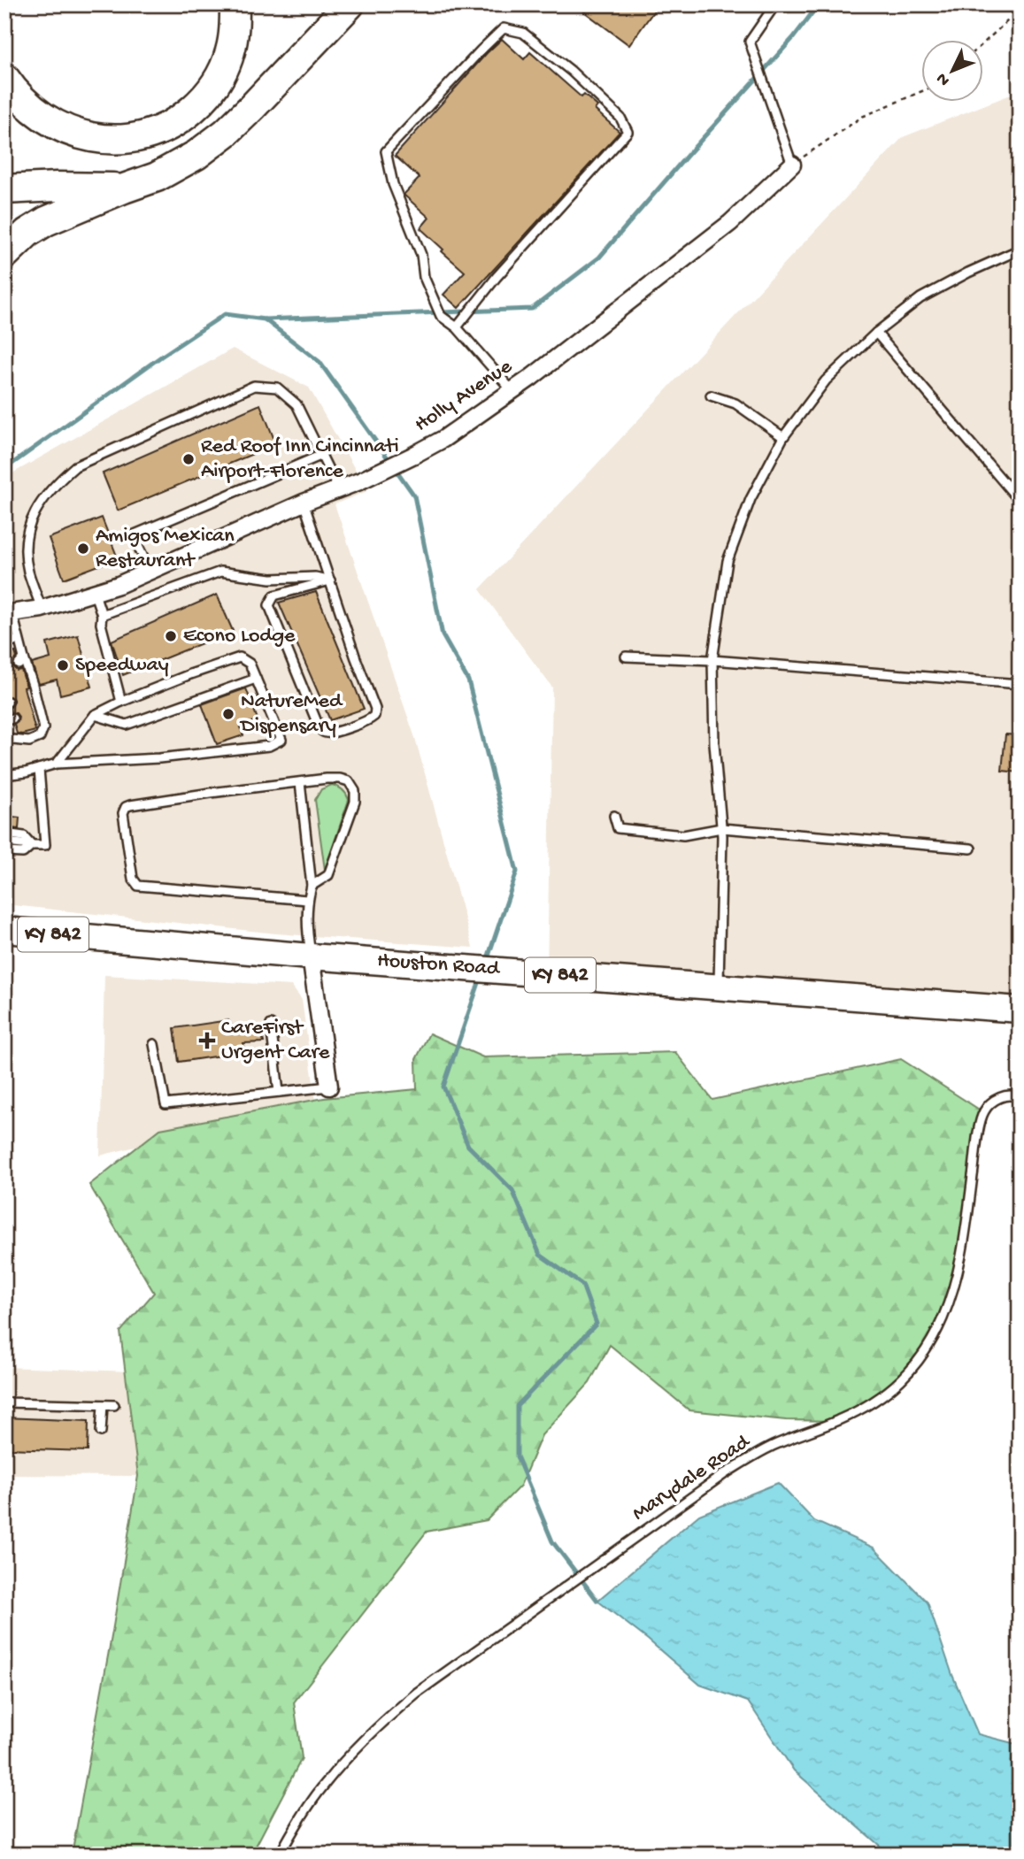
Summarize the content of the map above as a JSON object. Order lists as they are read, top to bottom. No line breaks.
{"streets":{"main road":["KY 842","Houston Road"],"street":["Holly Avenue"],"lane":["Marydale Road"]},"places":{"other":["Red Roof Inn Cincinnati Airport-Florence","Amigos Mexican Restaurant","Econo Lodge","Speedway","NatureMed Dispensary"],"health":["CareFirst Urgent Care"]},"north":"bottom left"}
